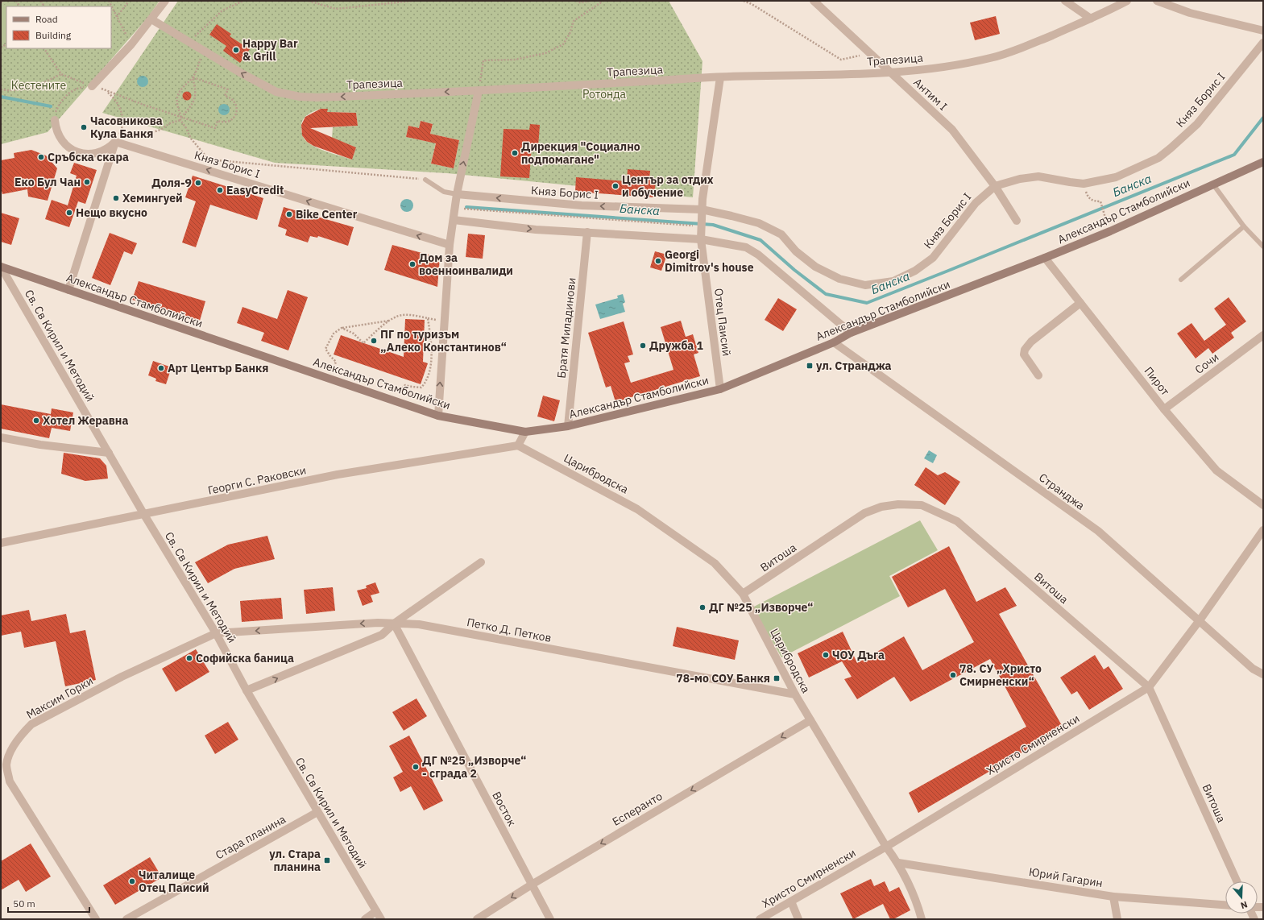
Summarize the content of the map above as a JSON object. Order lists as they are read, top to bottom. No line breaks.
{"streets":{"street":["Трапезица","Антим I","Княз Борис I","Александър Стамболийски","Отец Паисий","Братя Миладинови","Св. Св Кирил и Методий","Сочи","Пирот","Царибродска","Георги С. Раковски","Странджа","Витоша","Петко Д. Петков","Максим Горки","Христо Смирненски","Восток","Есперанто","Стара планина","Юрий Гагарин"]},"crossings":[["Трапезица","Антим I"],["Антим I","Княз Борис I"],["Княз Борис I","Отец Паисий"],["Александър Стамболийски","Отец Паисий"],["Александър Стамболийски","Братя Миладинови"],["Александър Стамболийски","Св. Св Кирил и Методий"],["Александър Стамболийски","Пирот"],["Александър Стамболийски","Странджа"],["Св. Св Кирил и Методий","Георги С. Раковски"],["Св. Св Кирил и Методий","Петко Д. Петков"],["Св. Св Кирил и Методий","Максим Горки"],["Св. Св Кирил и Методий","Стара планина"],["Сочи","Пирот"],["Царибродска","Георги С. Раковски"],["Царибродска","Витоша"],["Царибродска","Петко Д. Петков"],["Царибродска","Христо Смирненски"],["Царибродска","Есперанто"],["Царибродска","Юрий Гагарин"],["Странджа","Христо Смирненски"],["Витоша","Христо Смирненски"],["Петко Д. Петков","Максим Горки"],["Петко Д. Петков","Восток"],["Восток","Есперанто"]],"one_way":["Есперанто"],"water":["Банска"],"parks":["Кестените","Ротонда"],"places":{"other":["Happy Bar & Grill","Часовникова Кула Банкя","Дирекция \"Социално подпомагане\"","Сръбска скара","Еко Бул Чан","Доля-9","Център за отдих и обучение","EasyCredit","Хемингуей","Нещо вкусно","Bike Center","Georgi Dimitrov's house","Дом за военноинвалиди","ПГ по туризъм „Алеко Константинов“","Дружба 1","Арт Център Банкя","Хотел Жеравна","ДГ №25 „Изворче“","ЧОУ Дъга","Софийска баница","78. СУ „Христо Смирненски“","ДГ №25 „Изворче“ - сграда 2","Читалище Отец Паисий"],"transit":["ул. Странджа","78-мо СОУ Банкя","ул. Стара планина"]},"legend":["Road","Building"],"scale_bar":"50 m","north":"bottom"}
